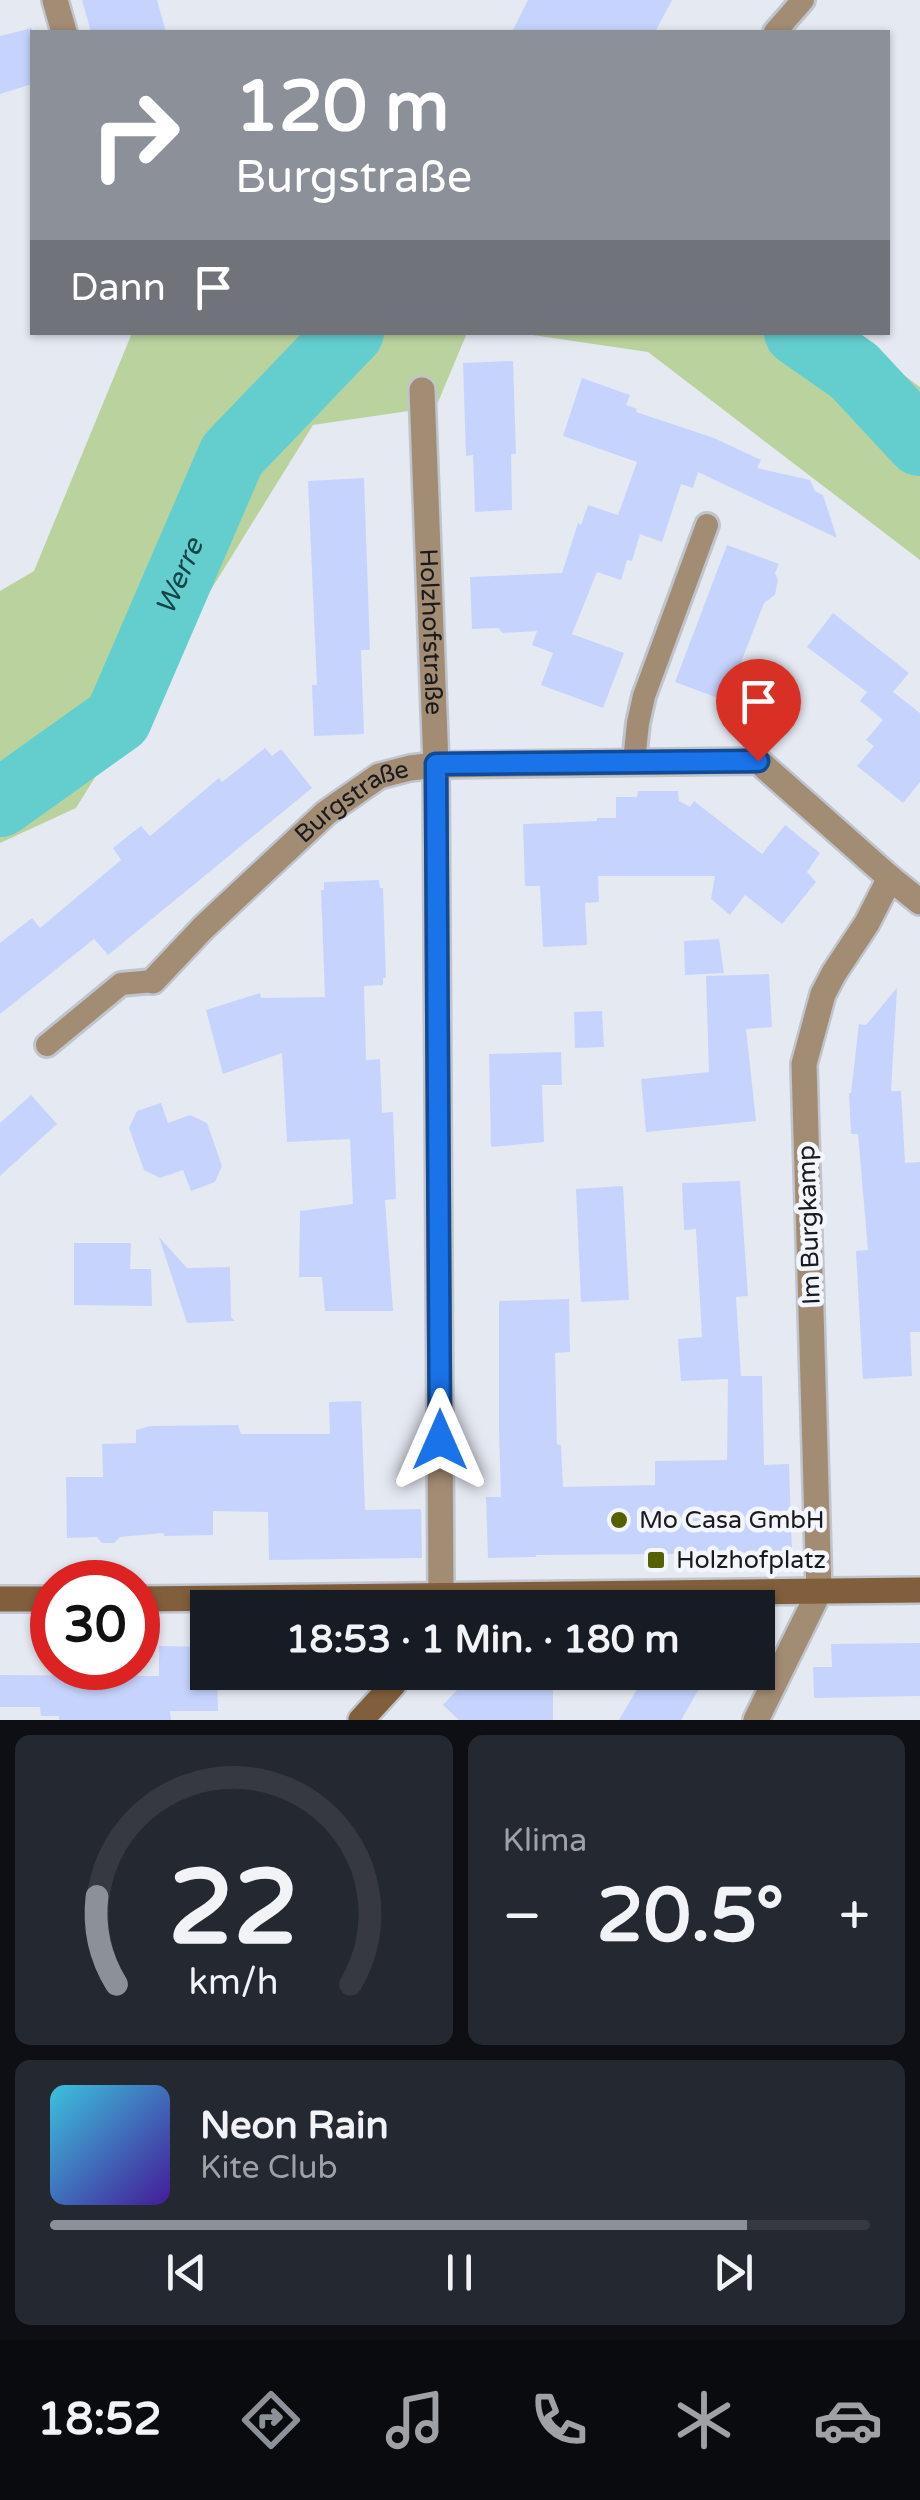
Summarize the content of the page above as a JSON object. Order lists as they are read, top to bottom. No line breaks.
{"streets":{"street":["Holzhofstraße","Burgstraße","Im Burgkamp"]},"crossings":[["Holzhofstraße","Burgstraße"],["Burgstraße","Im Burgkamp"]],"water":["Werre"],"places":{"other":["Mo Casa GmbH"],"transit":["Holzhofplatz"]},"page":{"turn":["120 m","Burgstraße"],"then":"Dann","limit":"30","trip":"18:53 · 1 Min. · 180 m","tile":"Klima","heat":["−","20.5°","+"],"song":["Neon Rain","Kite Club"],"tabs":"18:52","gauge":["22","km/h"]}}
